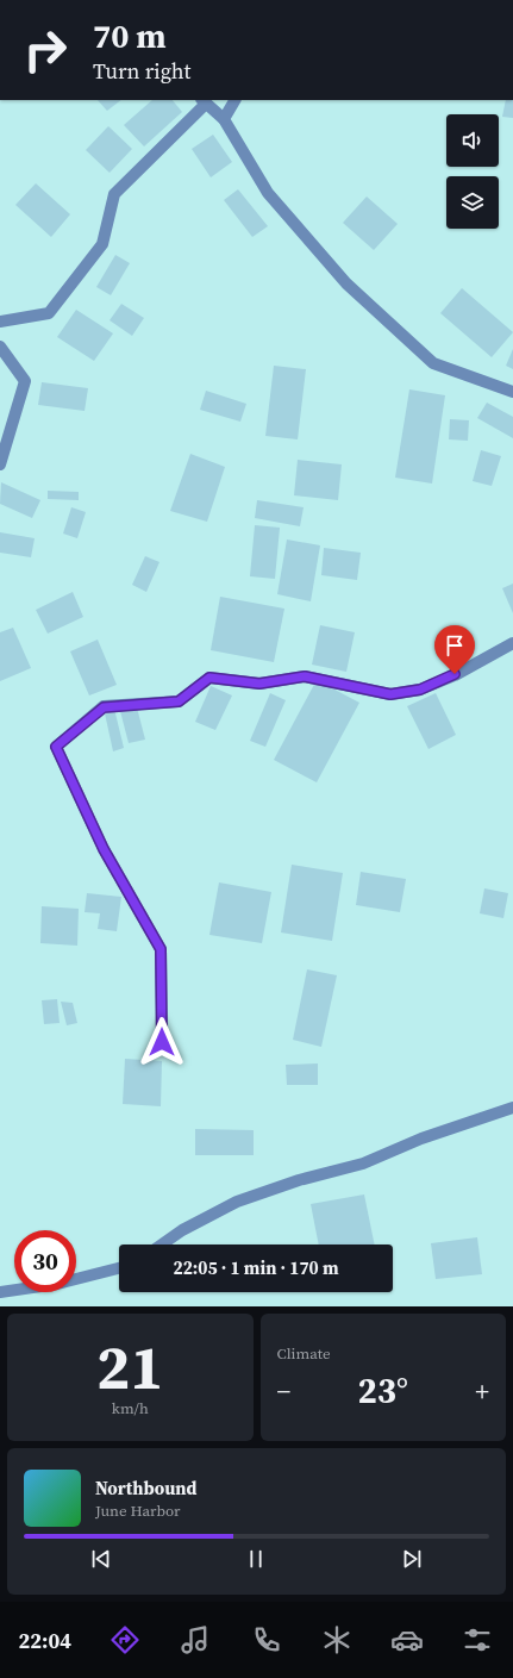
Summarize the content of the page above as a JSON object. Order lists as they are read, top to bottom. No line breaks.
{"page":{"turn":["70 m","Turn right"],"limit":"30","trip":"22:05 · 1 min · 170 m","tile":[["21","km/h"],"Climate"],"heat":["−","23°","+"],"song":["Northbound","June Harbor"],"tabs":"22:04"}}
